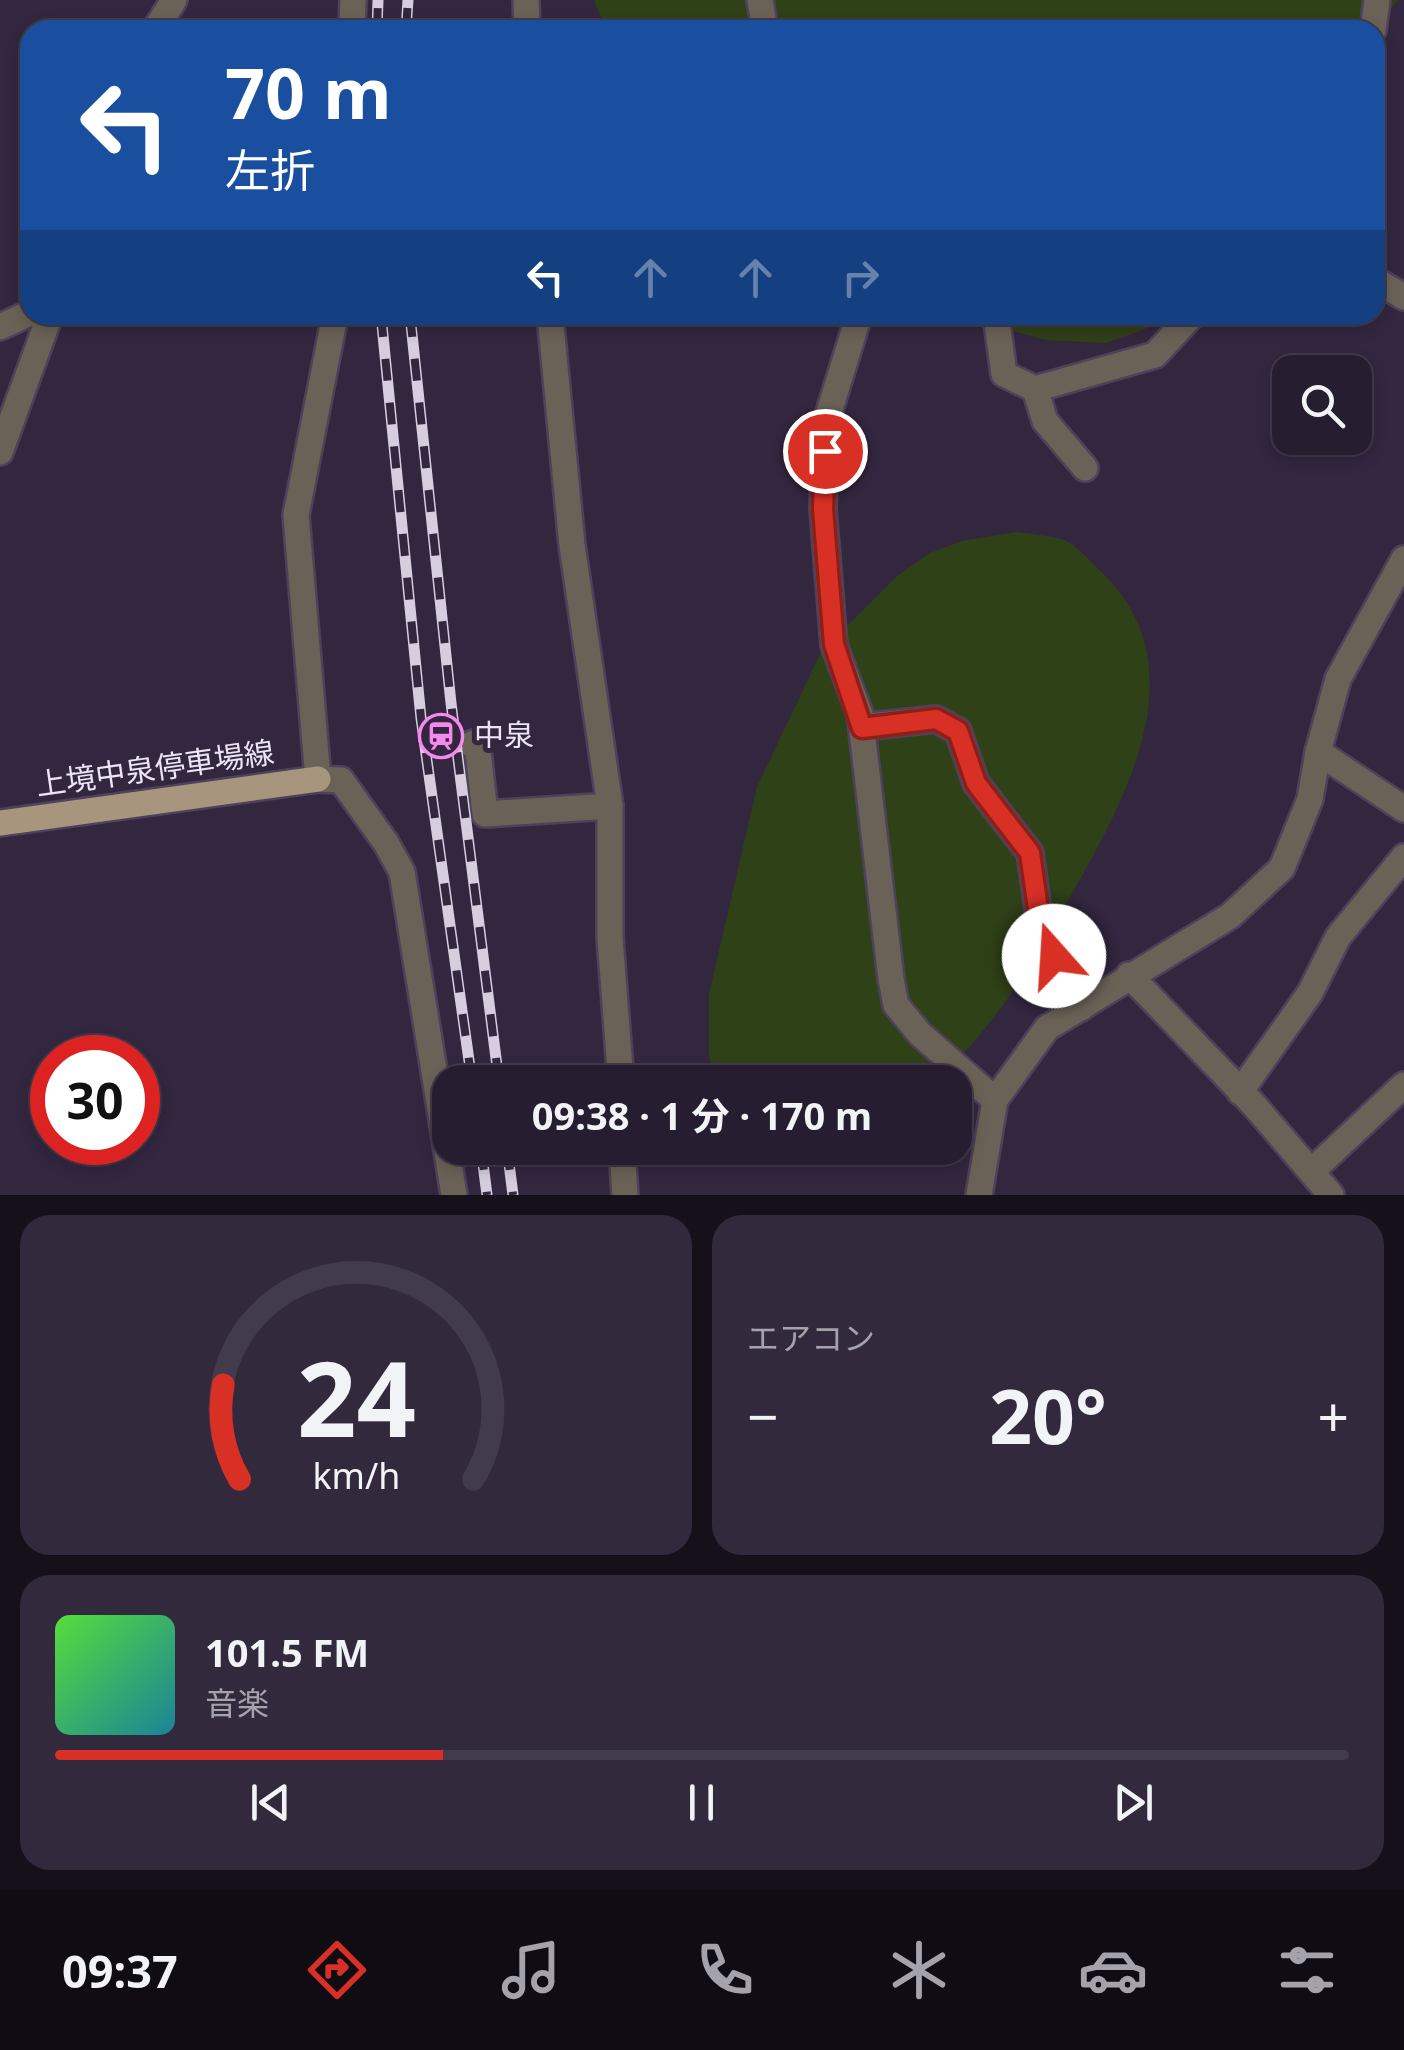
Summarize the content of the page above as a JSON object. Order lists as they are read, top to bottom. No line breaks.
{"streets":{"main road":["上境中泉停車場線"]},"places":{"station":["中泉"]},"page":{"turn":["70 m","左折"],"limit":"30","trip":"09:38 · 1 分 · 170 m","tile":"エアコン","heat":["−","20°","+"],"song":["101.5 FM","音楽"],"tabs":"09:37","gauge":["24","km/h"]}}
